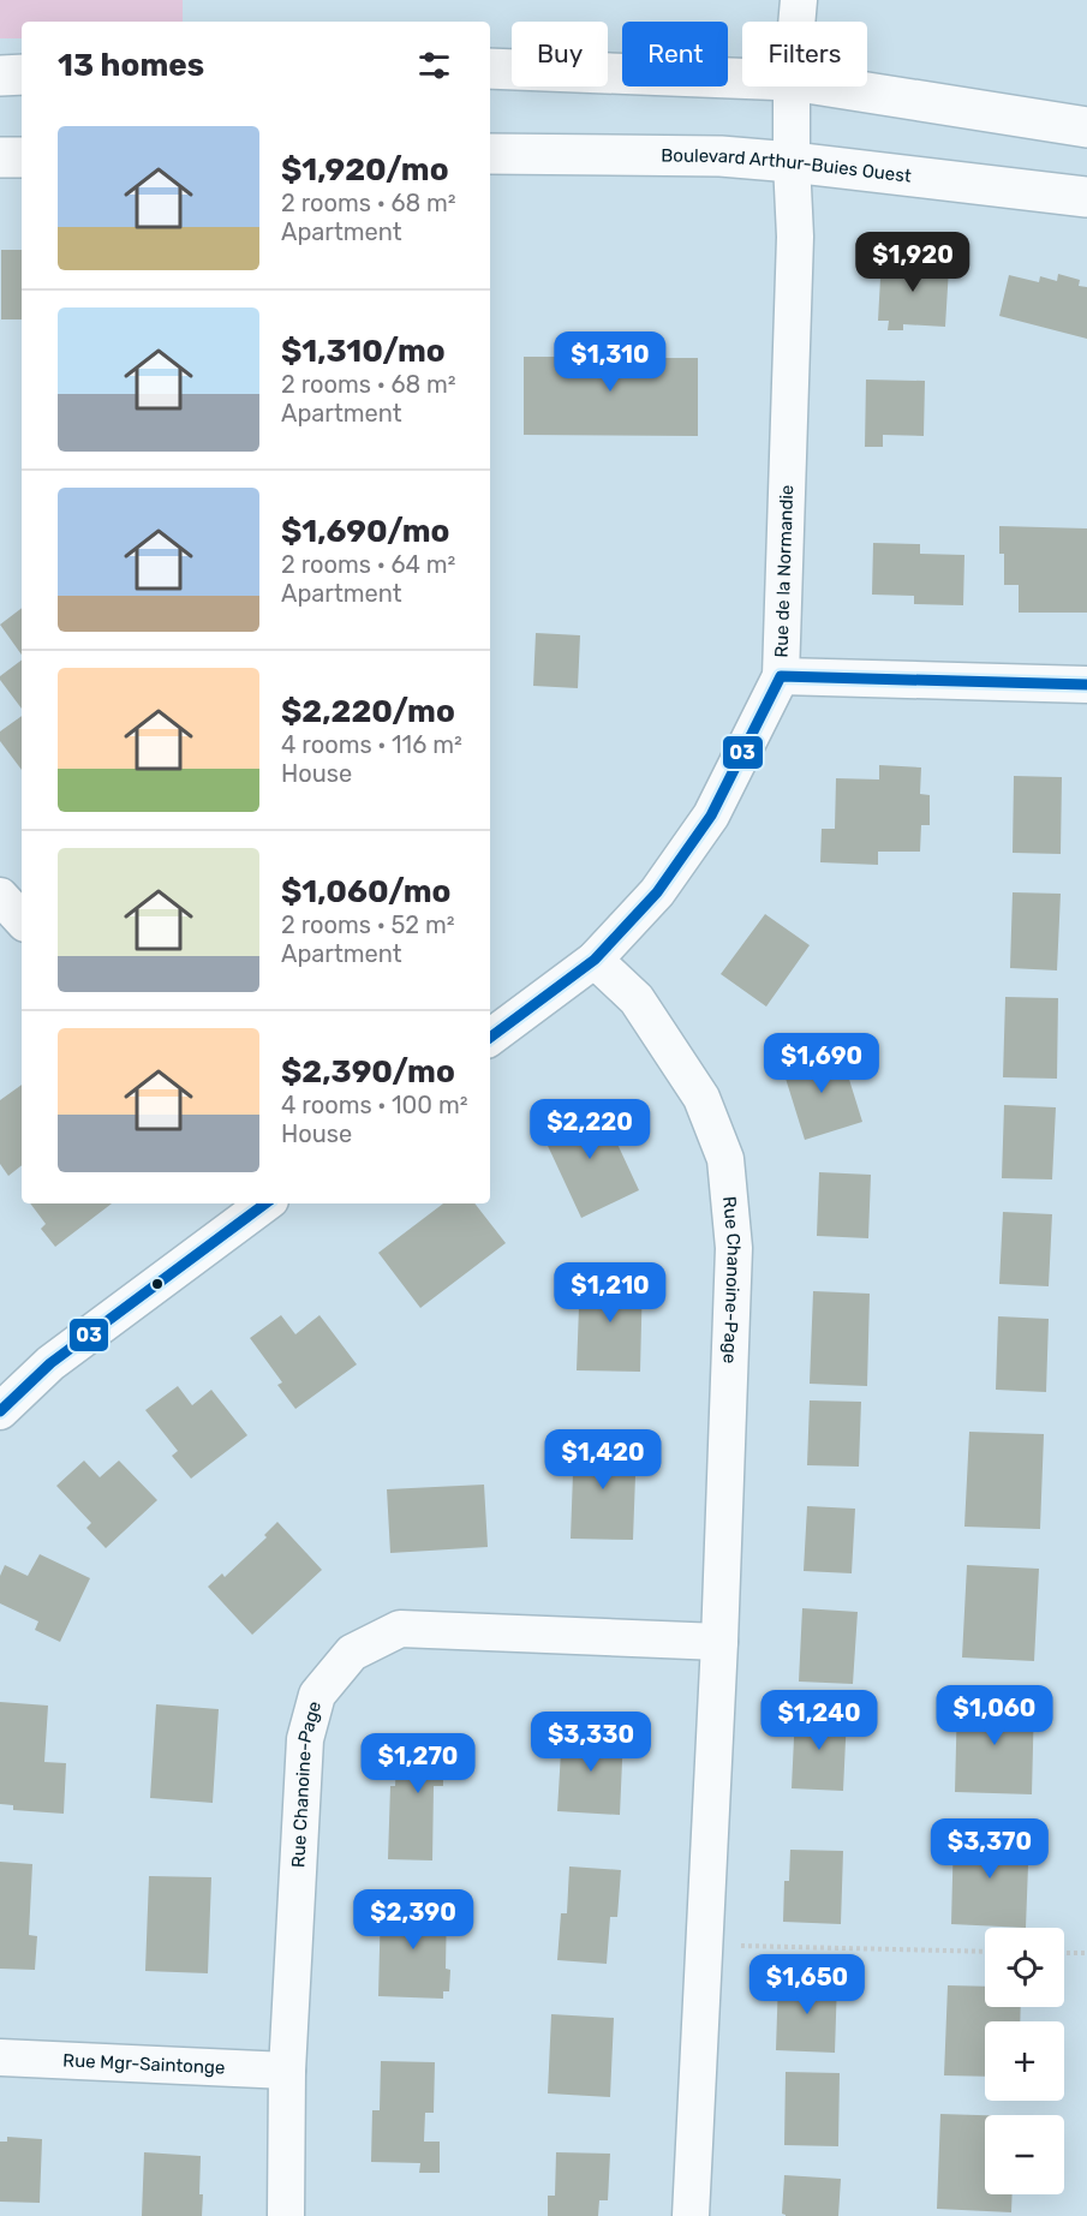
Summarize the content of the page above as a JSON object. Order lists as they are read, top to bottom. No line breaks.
{"streets":{"street":["Boulevard Arthur-Buies Ouest","Rue de la Normandie","Rue Chanoine-Page","Rue Mgr-Saintonge"]},"crossings":[["Boulevard Arthur-Buies Ouest","Rue de la Normandie"],["Rue de la Normandie","Rue Chanoine-Page"],["Rue Chanoine-Page","Rue Mgr-Saintonge"]],"lines":["transit line 03"],"page":{"chip":["Buy","Rent","Filters"],"heading":"13 homes","list":[{"name":"$1,920/mo","note":"2 rooms · 68 m² · Apartment"},{"name":"$1,310/mo","note":"2 rooms · 68 m² · Apartment"},{"name":"$1,690/mo","note":"2 rooms · 64 m² · Apartment"},{"name":"$2,220/mo","note":"4 rooms · 116 m² · House"},{"name":"$1,060/mo","note":"2 rooms · 52 m² · Apartment"},{"name":"$2,390/mo","note":"4 rooms · 100 m² · House"}],"price":["$1,920","$1,310","$1,690","$2,220","$1,210","$1,420","$1,060","$1,240","$3,330","$1,270","$3,370","$2,390","$1,650"],"map_buttons":["+","−"]}}
